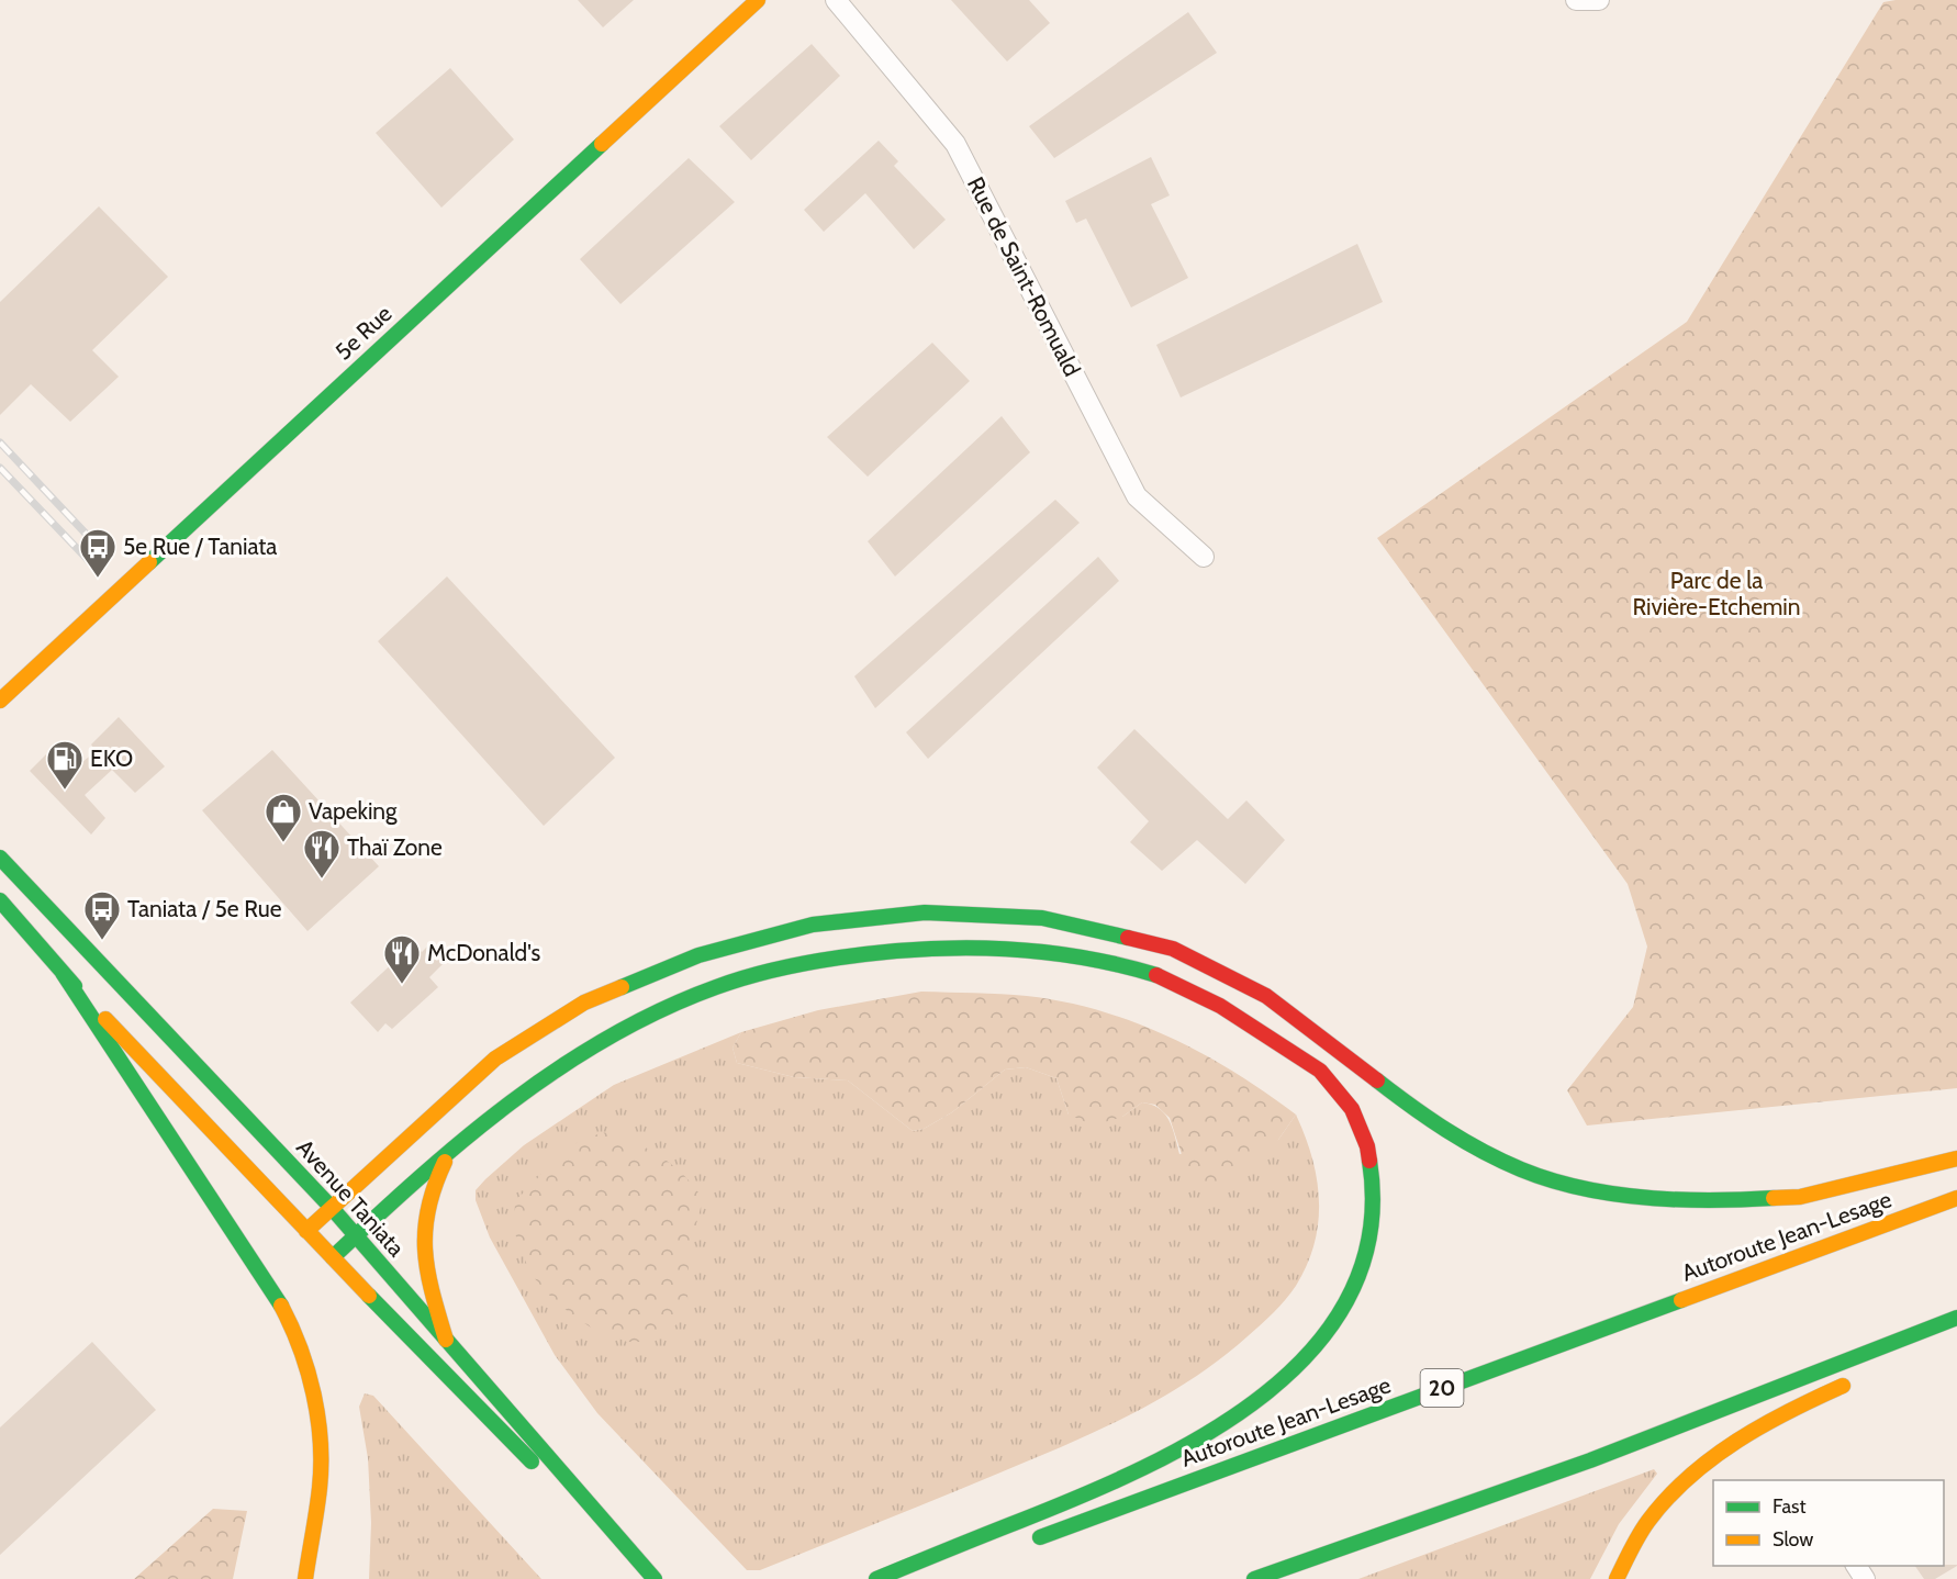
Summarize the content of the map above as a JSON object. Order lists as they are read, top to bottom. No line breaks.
{"streets":{"main road":["5e Rue","Avenue Taniata","Autoroute Jean-Lesage","20"],"street":["Rue de Saint-Romuald"]},"parks":["Parc de la Rivière-Etchemin"],"places":{"bus stop":["5e Rue / Taniata","Taniata / 5e Rue"],"fuel station":["EKO"],"shop":["Vapeking"],"restaurant":["Thaï Zone","McDonald's"]},"legend":["Fast","Slow"]}
